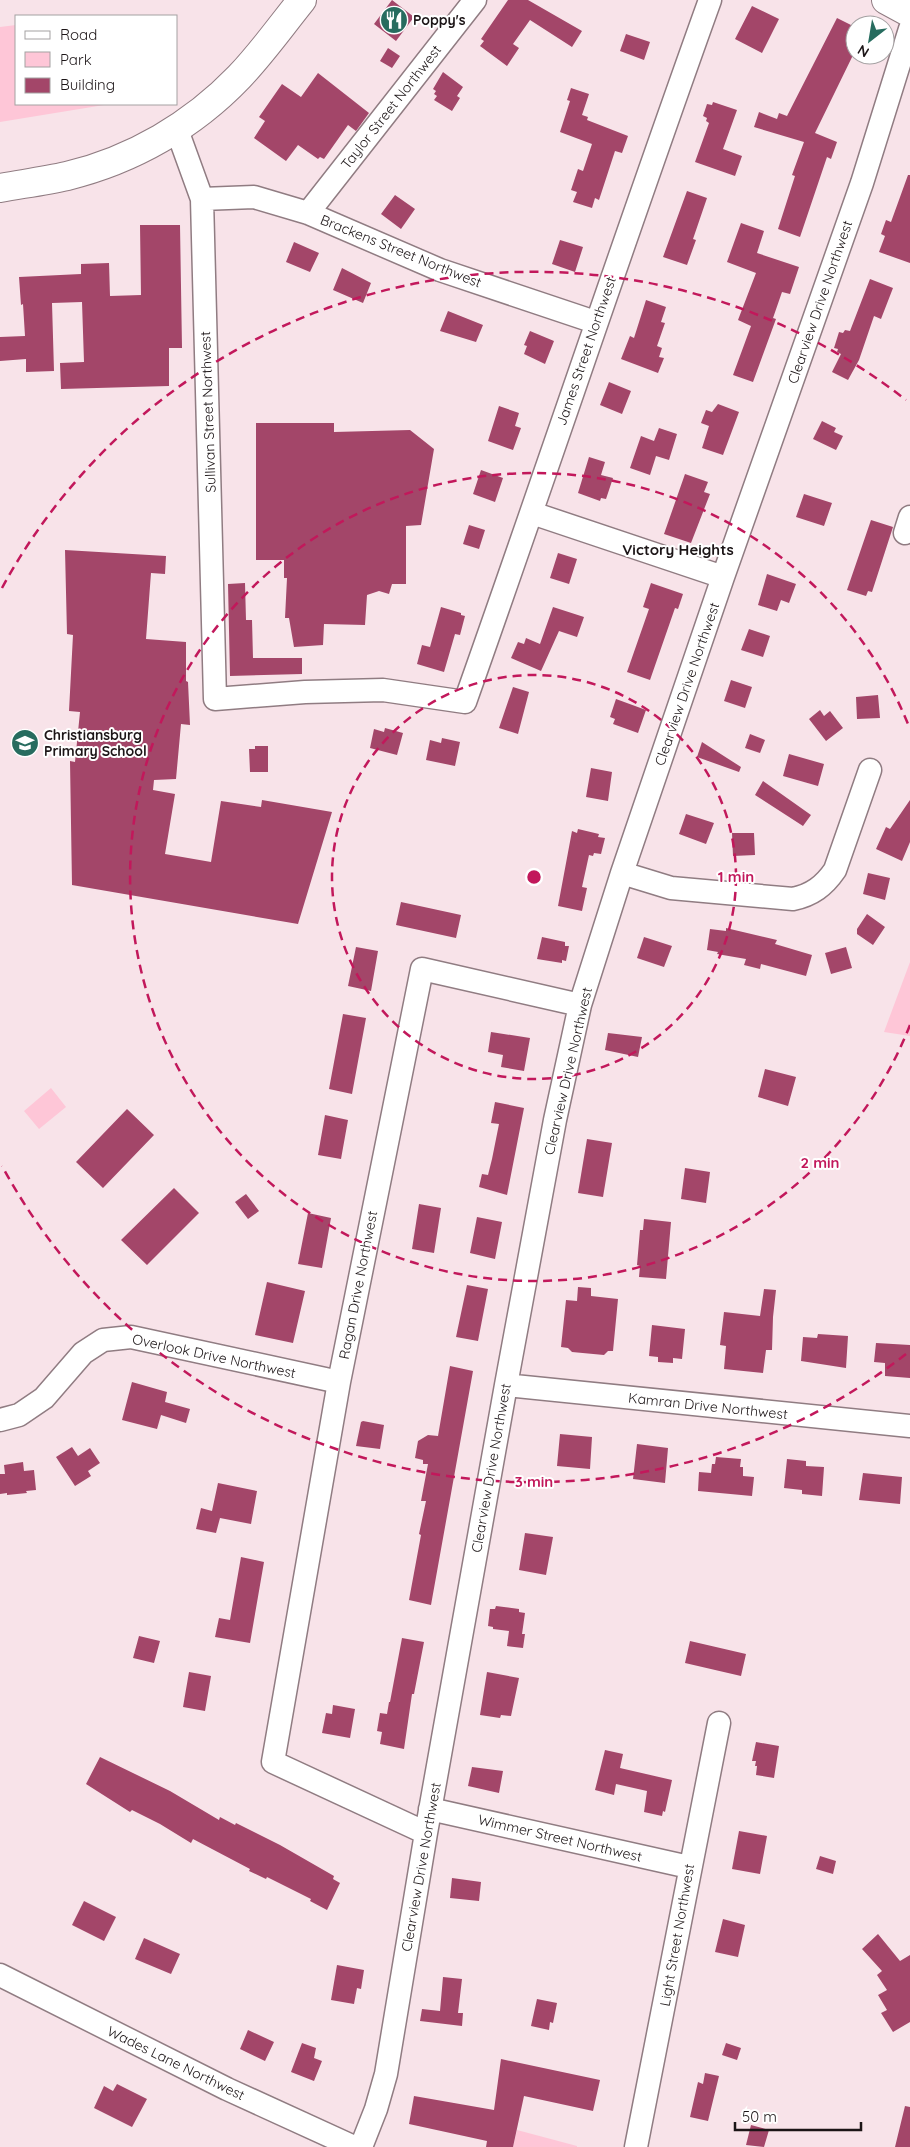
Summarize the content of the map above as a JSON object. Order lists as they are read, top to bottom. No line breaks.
{"streets":{"street":["Taylor Street Northwest","Brackens Street Northwest","Clearview Drive Northwest","James Street Northwest","Sullivan Street Northwest","Ragan Drive Northwest","Overlook Drive Northwest","Kamran Drive Northwest","Wimmer Street Northwest","Light Street Northwest","Wades Lane Northwest"]},"crossings":[["Taylor Street Northwest","Brackens Street Northwest"],["Brackens Street Northwest","James Street Northwest"],["Brackens Street Northwest","Sullivan Street Northwest"],["Clearview Drive Northwest","Ragan Drive Northwest"],["Clearview Drive Northwest","Kamran Drive Northwest"],["Clearview Drive Northwest","Wimmer Street Northwest"],["James Street Northwest","Sullivan Street Northwest"],["Ragan Drive Northwest","Overlook Drive Northwest"],["Wimmer Street Northwest","Light Street Northwest"]],"districts":["Victory Heights"],"places":{"restaurant":["Poppy's"],"school or university":["Christiansburg Primary School"]},"legend":["Road","Park","Building"],"scale_bar":"50 m","north":"bottom left","rings":["1 min","2 min","3 min"]}
